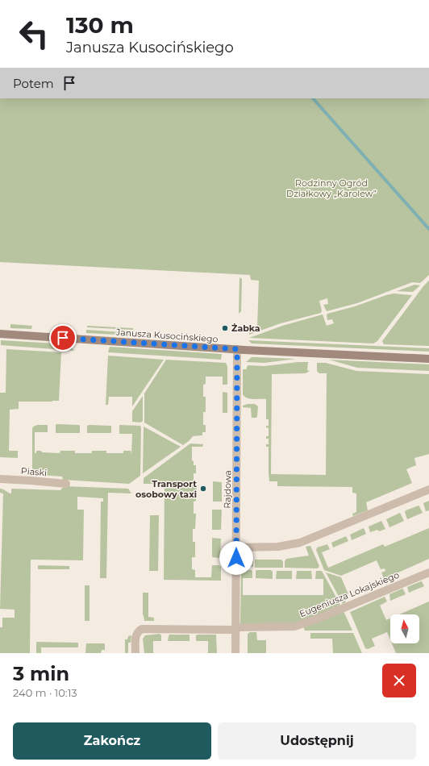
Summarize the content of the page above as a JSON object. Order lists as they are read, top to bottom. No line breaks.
{"streets":{"street":["Janusza Kusocińskiego","Piaski","Rajdowa","Eugeniusza Lokajskiego"]},"crossings":[["Janusza Kusocińskiego","Rajdowa"],["Rajdowa","Eugeniusza Lokajskiego"]],"parks":["Rodzinny Ogród Działkowy „Karolew”"],"places":["Żabka","Transport osobowy taxi"],"north":"top","page":{"turn":["130 m","Janusza Kusocińskiego"],"then":"Potem","heading":["3 min","240 m · 10:13"],"buttons":["Zakończ","Udostępnij"]}}
